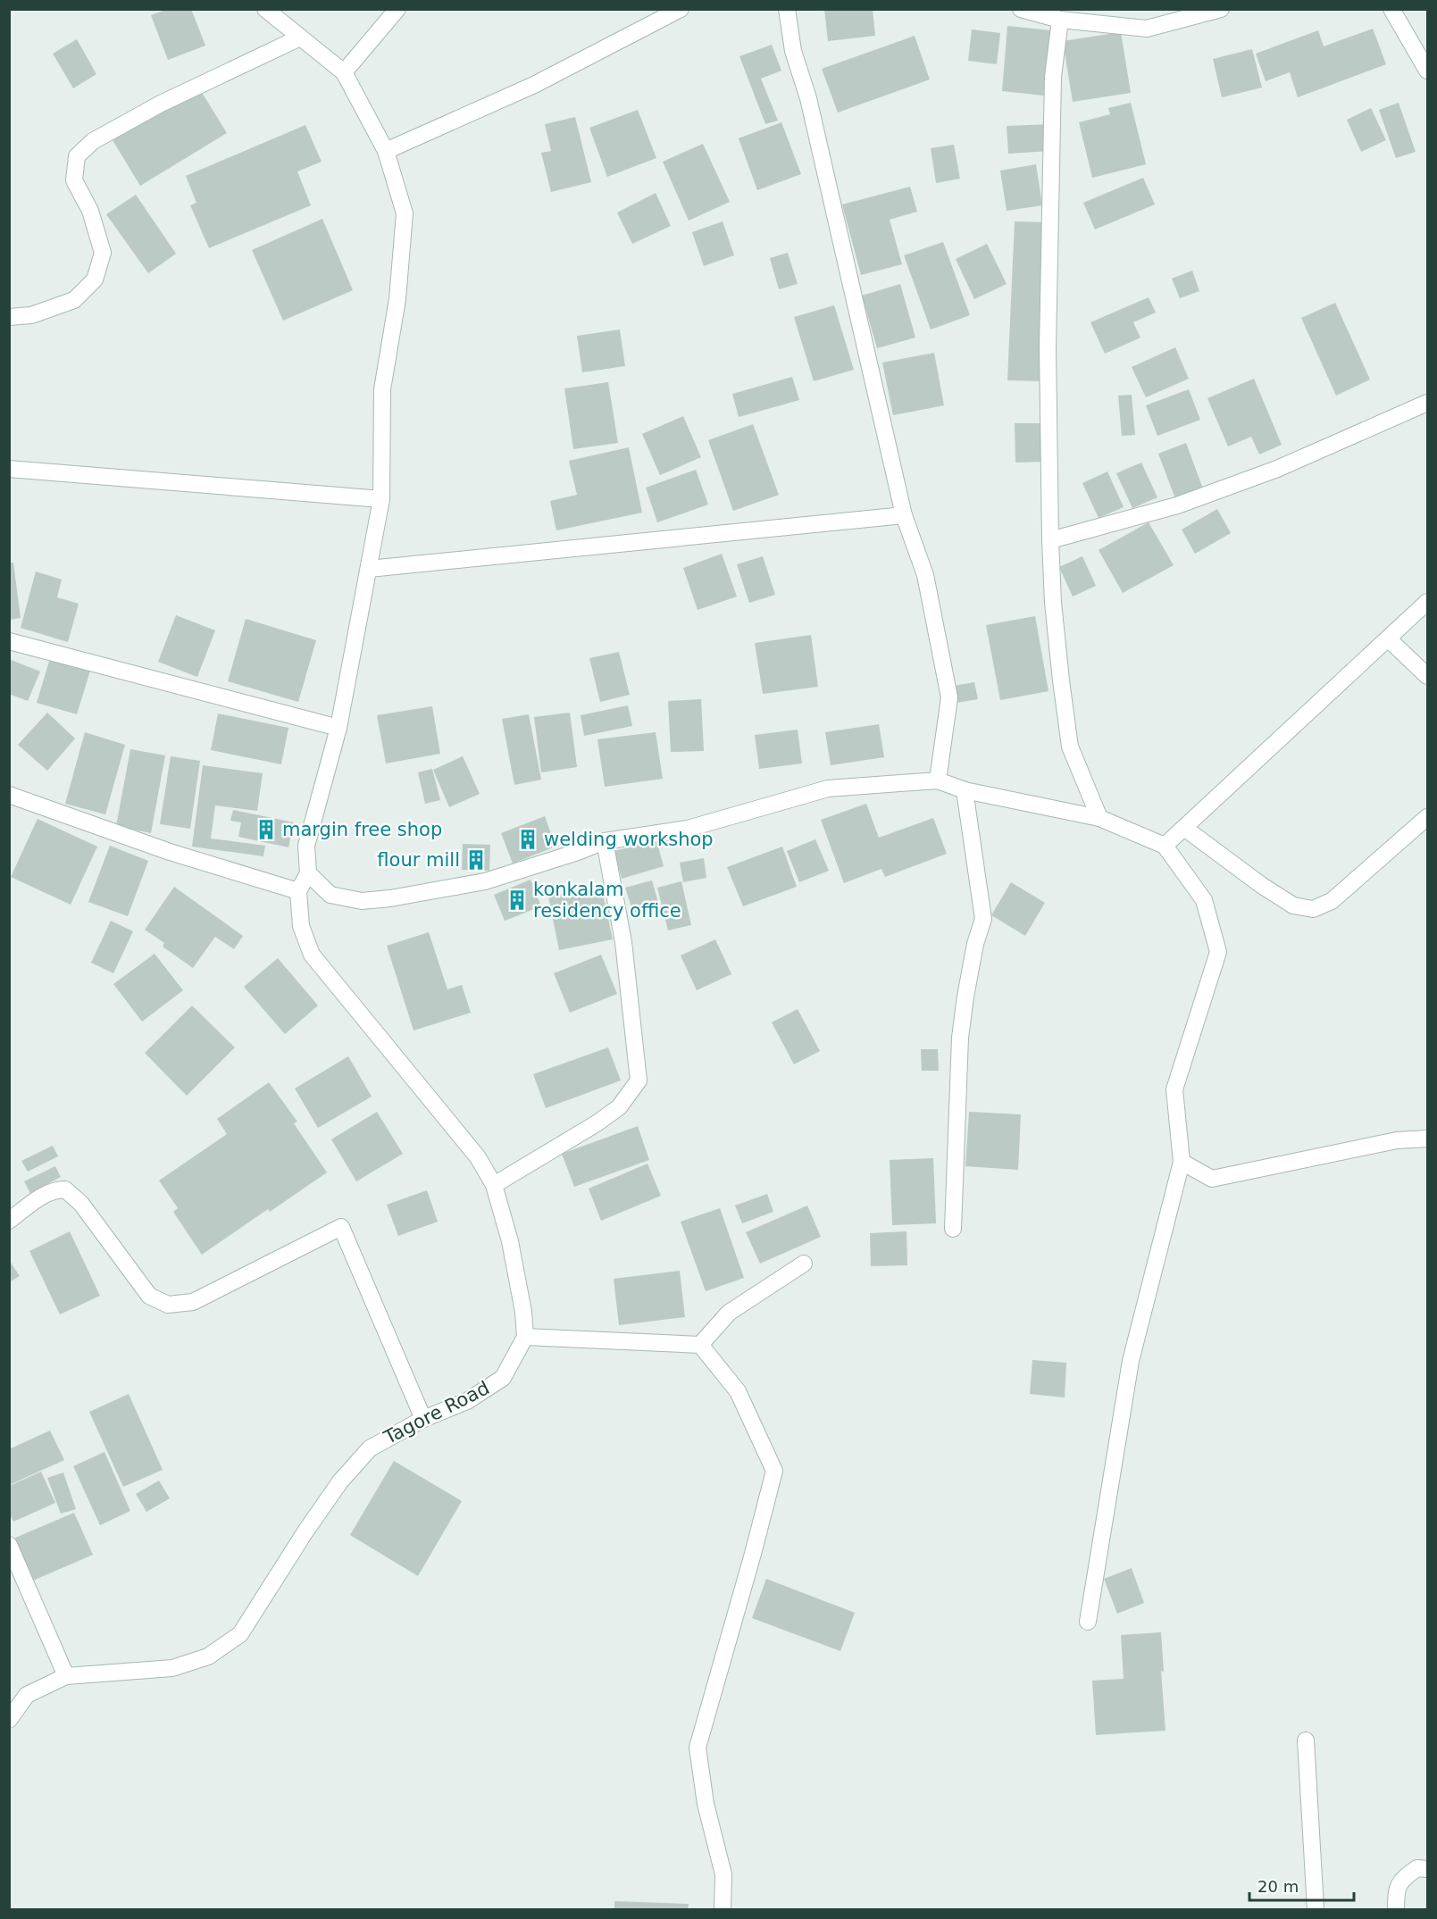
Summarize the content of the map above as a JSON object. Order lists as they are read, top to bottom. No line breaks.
{"streets":{"street":["Tagore Road"]},"places":{"building":["margin free shop","welding workshop","flour mill","konkalam residency office"]},"scale_bar":"20 m"}
